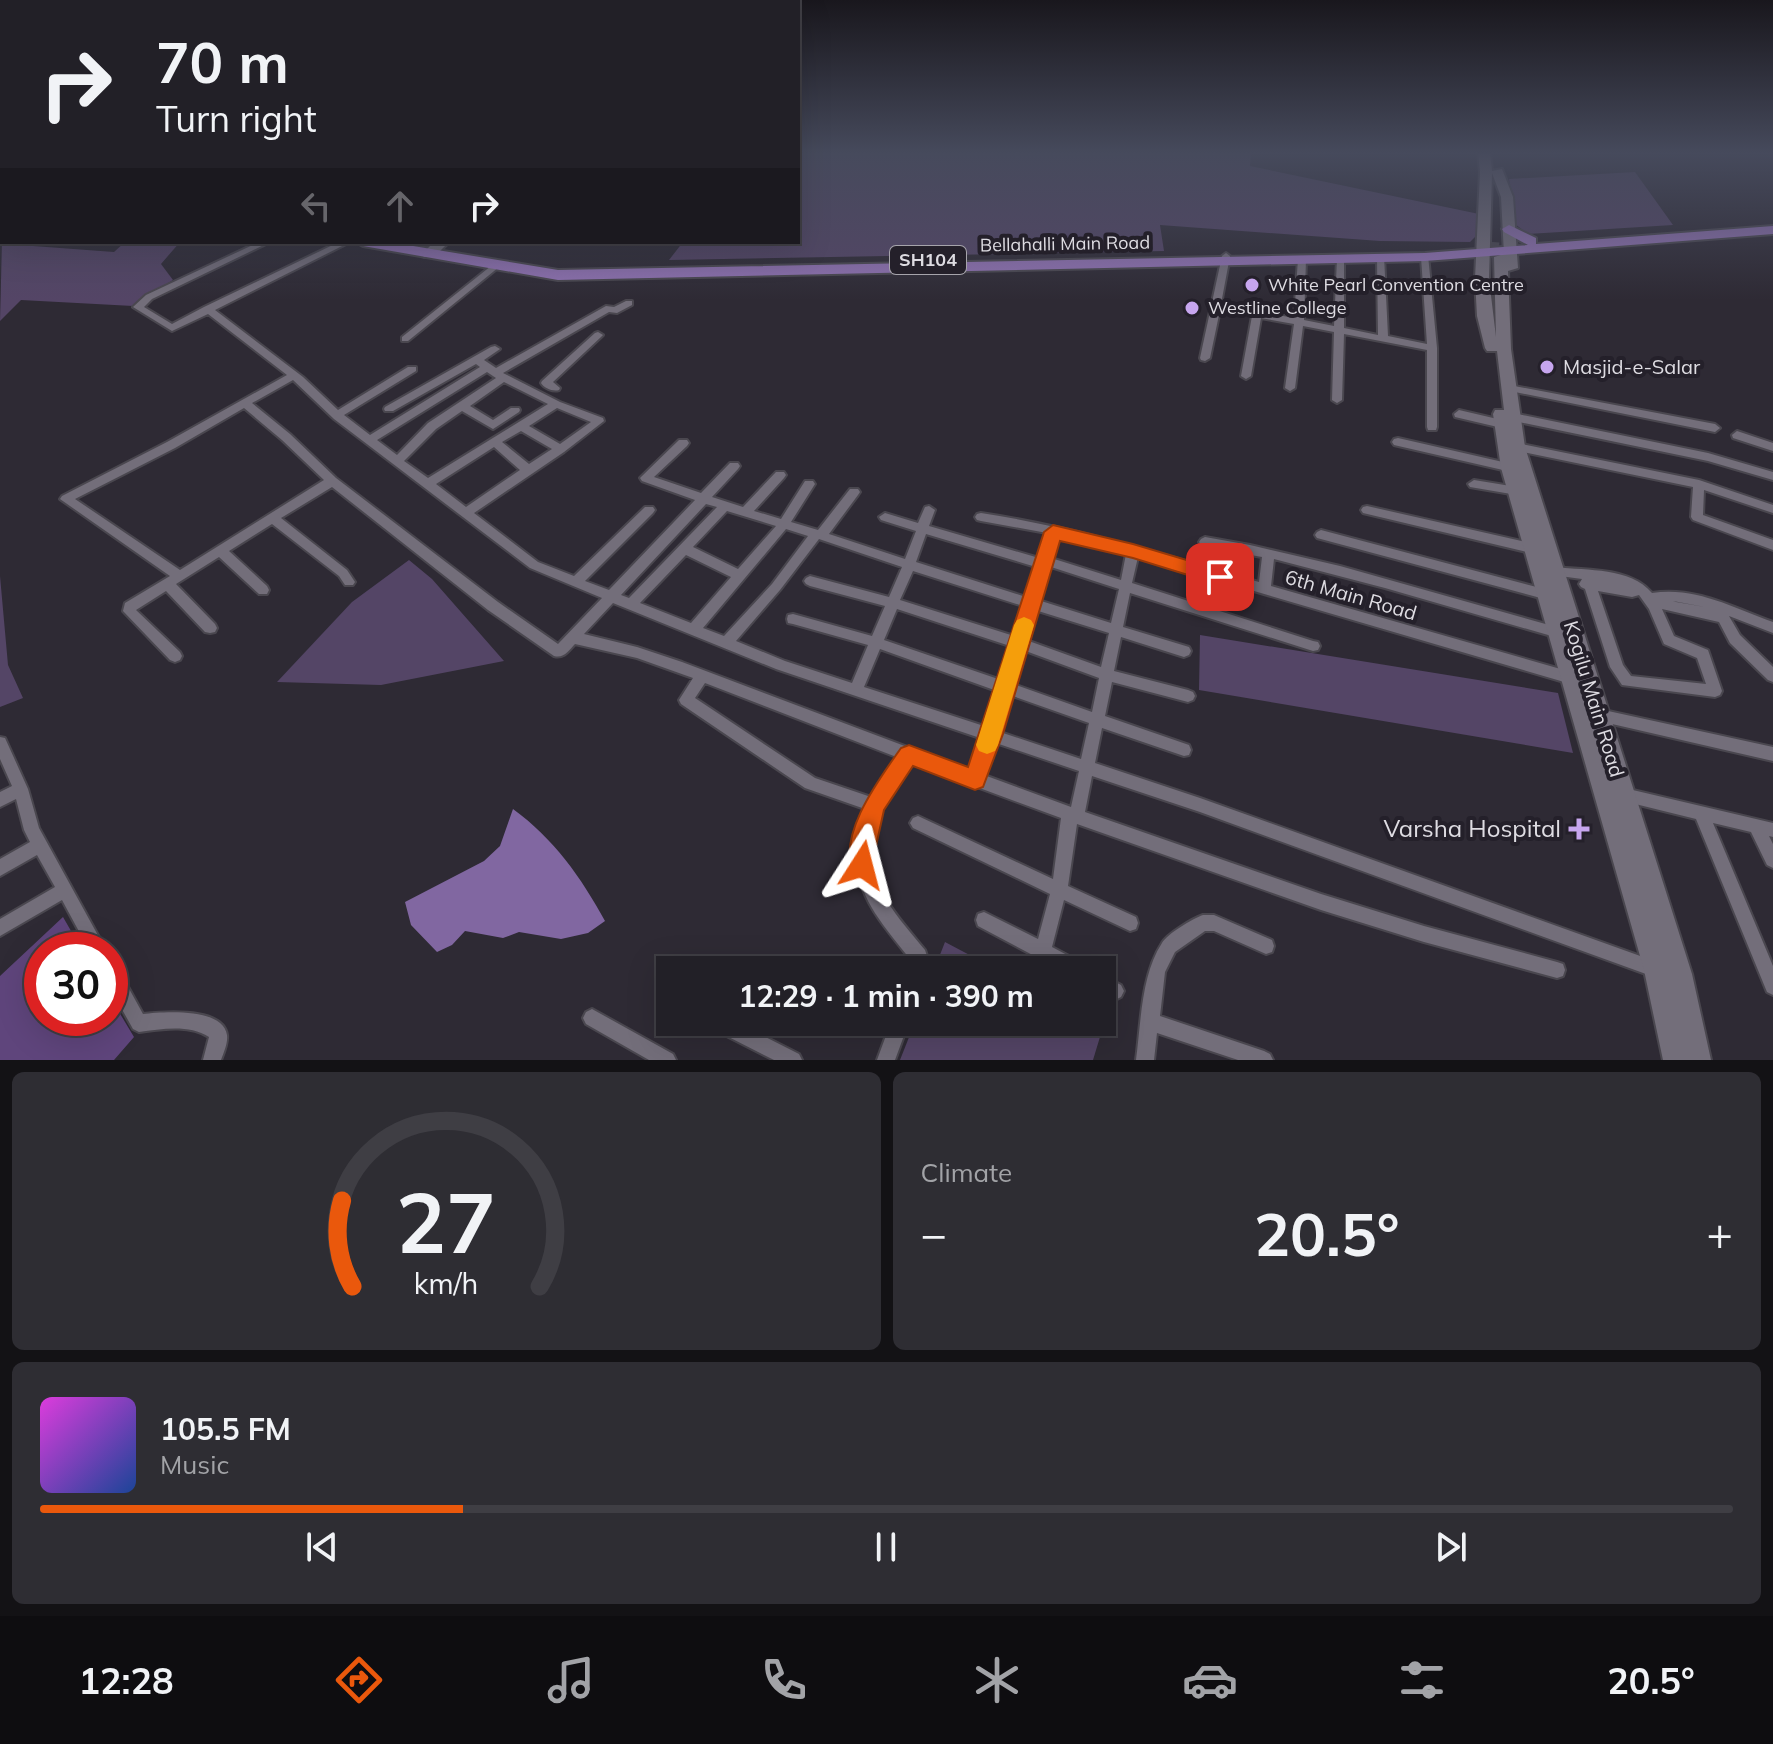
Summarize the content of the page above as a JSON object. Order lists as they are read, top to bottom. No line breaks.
{"streets":{"main road":["Bellahalli Main Road","SH104","Kogilu Main Road"],"street":["6th Main Road"]},"crossings":[["6th Main Road","Kogilu Main Road"]],"places":{"other":["White Pearl Convention Centre","Westline College","Masjid-e-Salar"],"health":["Varsha Hospital"]},"page":{"turn":["70 m","Turn right"],"limit":"30","trip":"12:29 · 1 min · 390 m","tile":"Climate","heat":["−","20.5°","+"],"song":["105.5 FM","Music"],"tabs":["12:28","20.5°"],"gauge":["27","km/h"]}}
